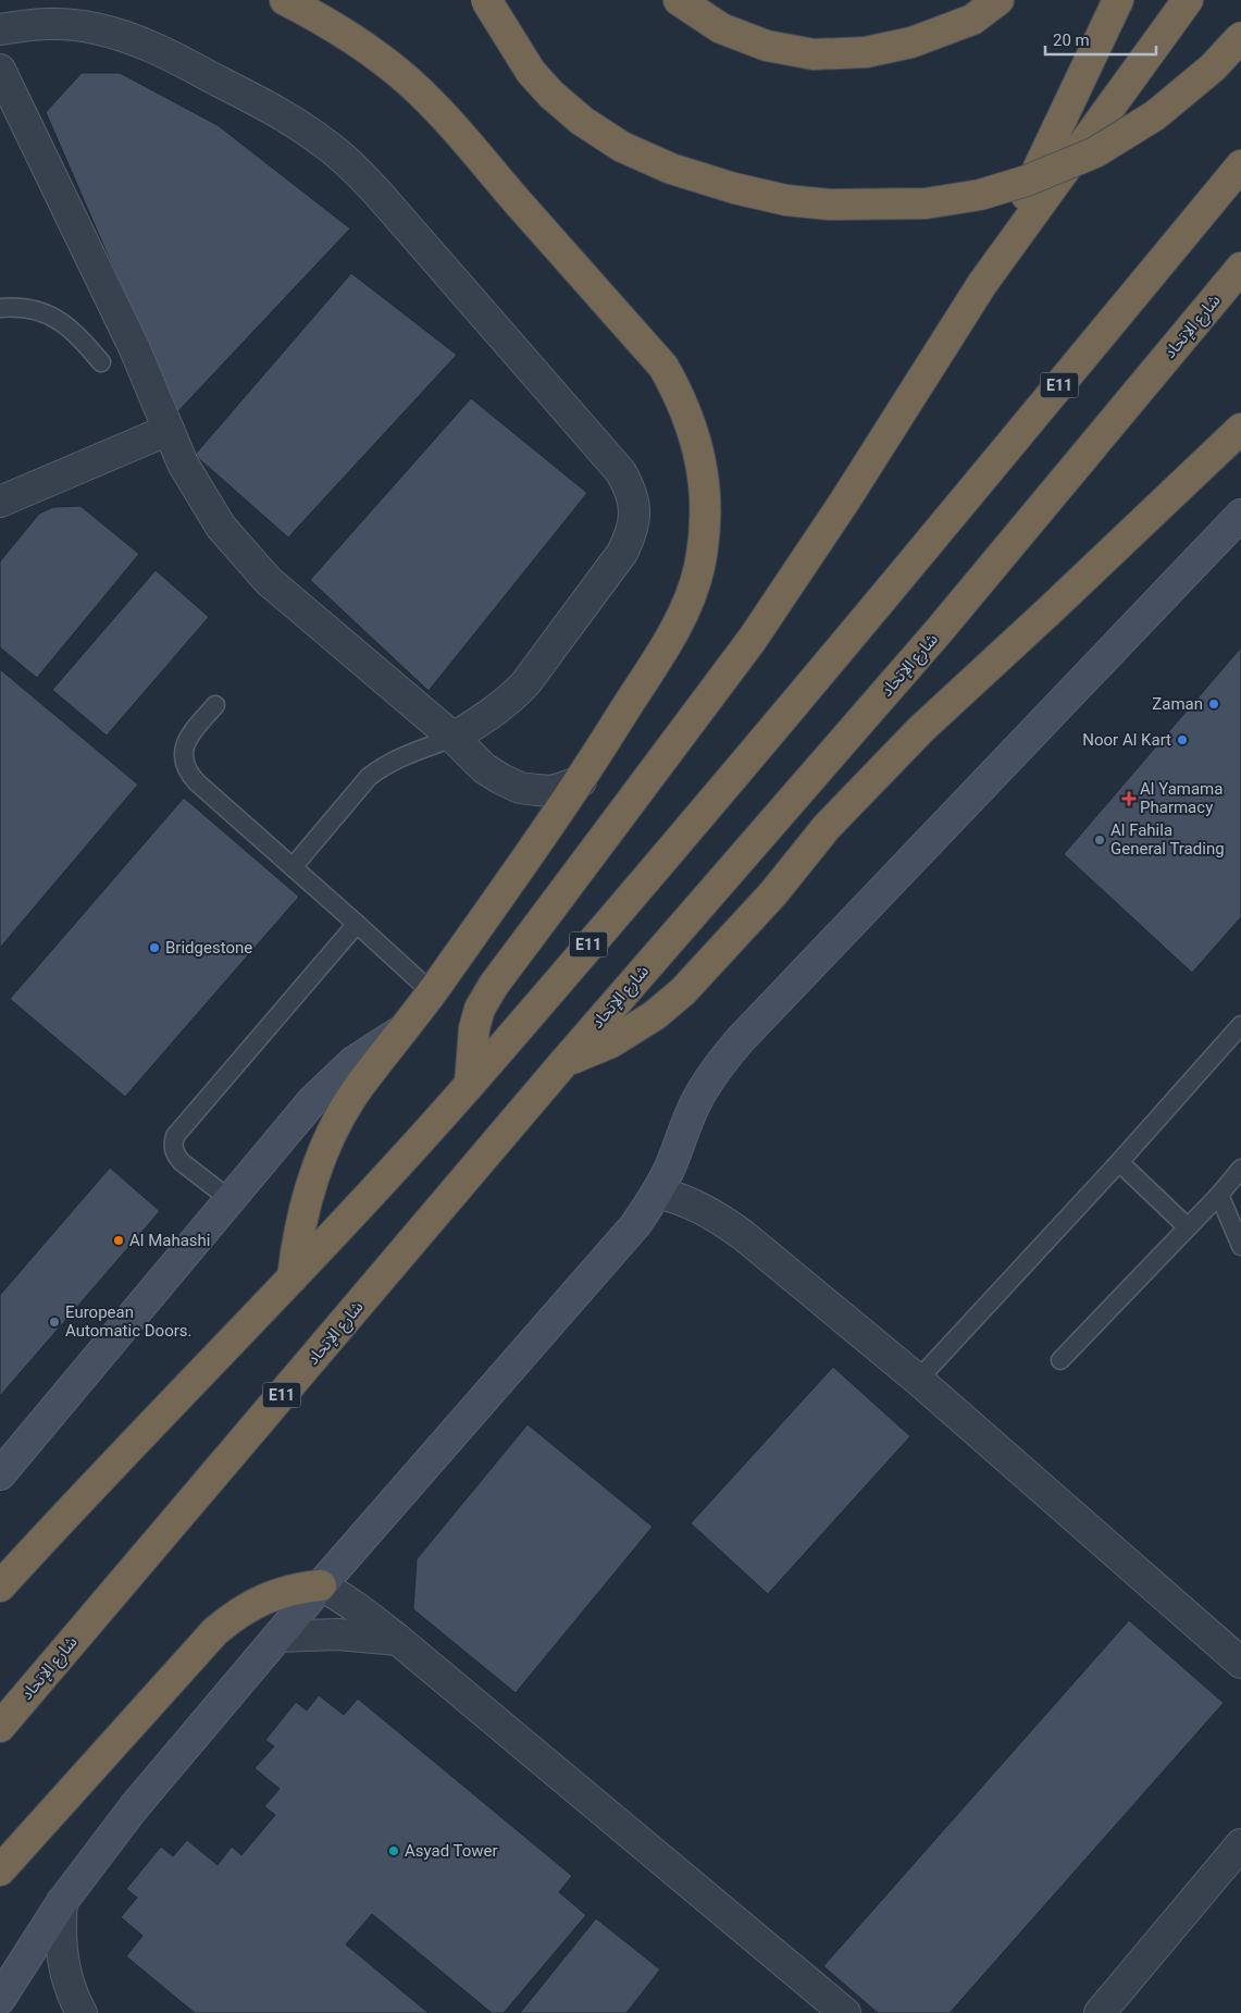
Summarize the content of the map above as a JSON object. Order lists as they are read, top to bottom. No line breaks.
{"streets":{"highway":["شارع الإتحاد","E11"]},"places":{"other":["Zaman","Noor Al Kart","Al Fahila General Trading","Bridgestone","Al Mahashi","European Automatic Doors.","Asyad Tower"],"health":["Al Yamama Pharmacy"]},"scale_bar":"20 m"}
